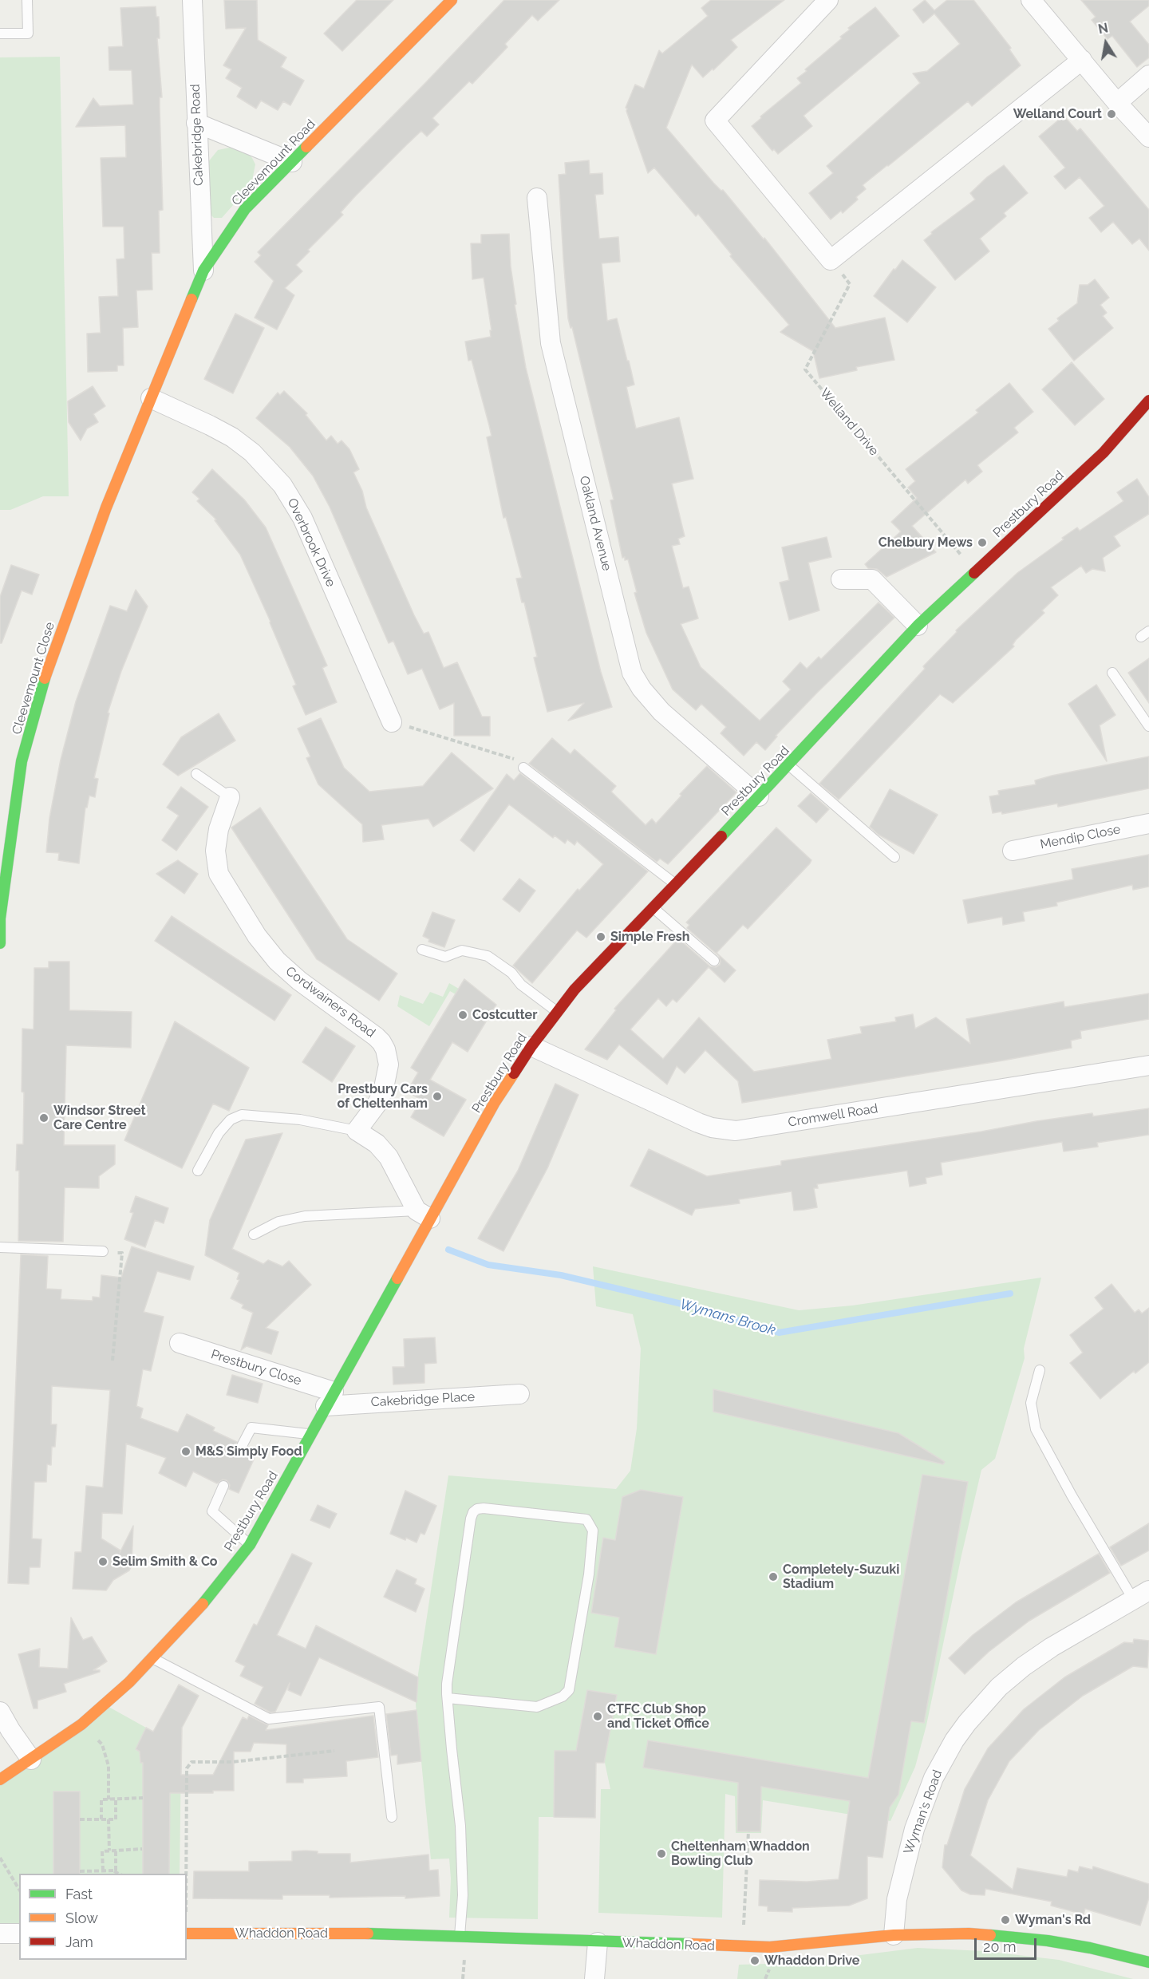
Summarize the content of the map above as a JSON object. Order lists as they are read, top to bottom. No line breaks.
{"streets":{"street":["Cakebridge Road","Cleevemount Road","Prestbury Road","Oakland Avenue","Overbrook Drive","Cleevemount Close","Mendip Close","Cordwainers Road","Cromwell Road","Prestbury Close","Cakebridge Place","Wyman's Road","Whaddon Road"],"path":["Welland Drive"]},"crossings":[["Cakebridge Road","Cleevemount Road"],["Cleevemount Road","Overbrook Drive"],["Cleevemount Road","Cleevemount Close"],["Welland Drive","Prestbury Road"],["Prestbury Road","Oakland Avenue"],["Prestbury Road","Cromwell Road"],["Prestbury Road","Prestbury Close"],["Prestbury Road","Cakebridge Place"],["Prestbury Close","Cakebridge Place"],["Wyman's Road","Whaddon Road"]],"water":["Wymans Brook"],"places":["Welland Court","Chelbury Mews","Simple Fresh","Costcutter","Prestbury Cars of Cheltenham","Windsor Street Care Centre","M&S Simply Food","Selim Smith & Co","Completely-Suzuki Stadium","CTFC Club Shop and Ticket Office","Cheltenham Whaddon Bowling Club","Wyman's Rd","Whaddon Drive"],"legend":["Fast","Slow","Jam"],"scale_bar":"20 m","north":"top"}
